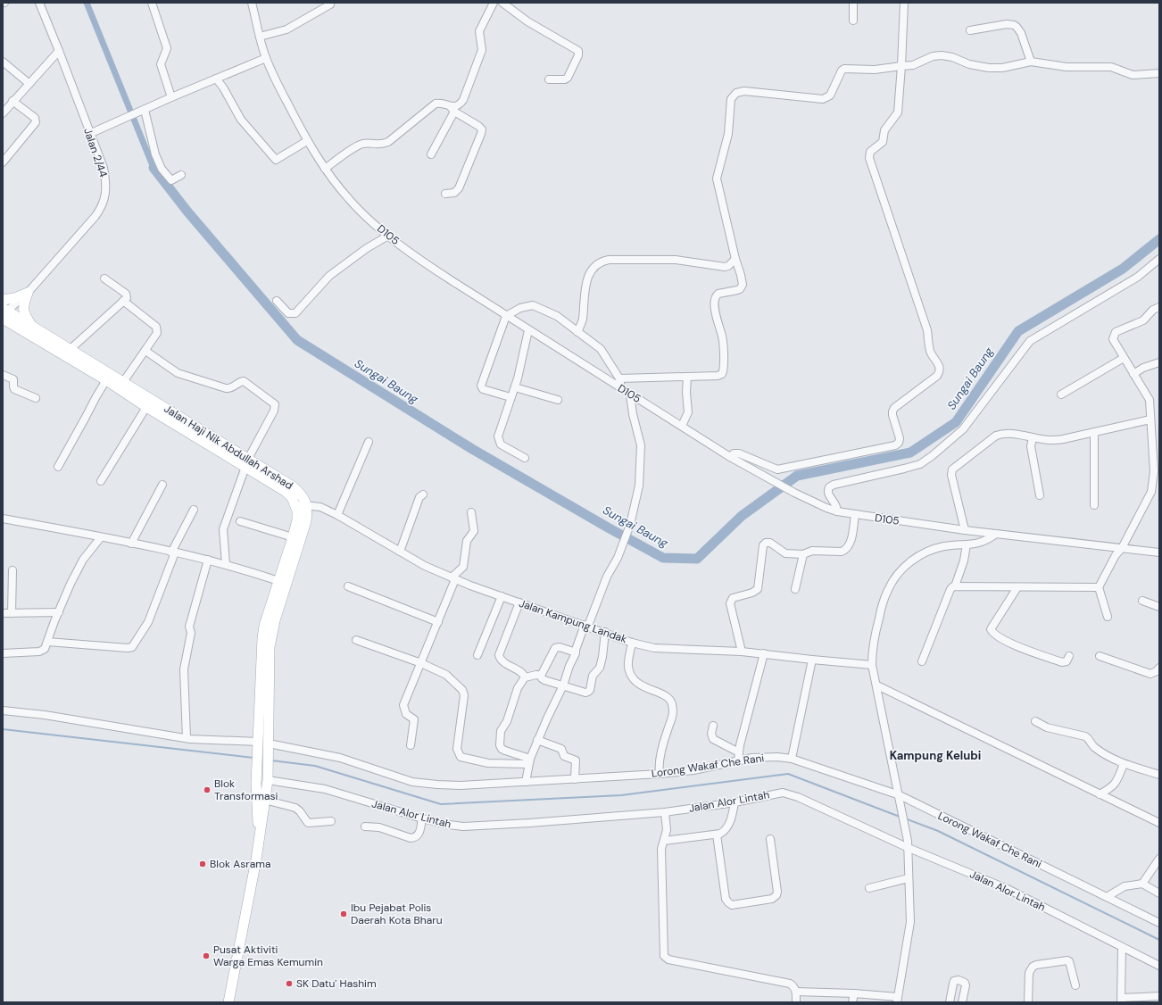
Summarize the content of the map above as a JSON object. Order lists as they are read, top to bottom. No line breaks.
{"streets":{"main road":["Jalan Haji Nik Abdullah Arshad"],"street":["Jalan 2/44","D105","Jalan Kampung Landak","Lorong Wakaf Che Rani","Jalan Alor Lintah"]},"crossings":[["Jalan 2/44","Jalan Haji Nik Abdullah Arshad"],["Jalan Haji Nik Abdullah Arshad","Jalan Kampung Landak"],["Jalan Haji Nik Abdullah Arshad","Lorong Wakaf Che Rani"],["Jalan Haji Nik Abdullah Arshad","Jalan Alor Lintah"]],"districts":["Kampung Kelubi"],"water":["Sungai Baung"],"places":["Blok Transformasi","Blok Asrama","Ibu Pejabat Polis Daerah Kota Bharu","Pusat Aktiviti Warga Emas Kemumin","SK Datu' Hashim"]}
